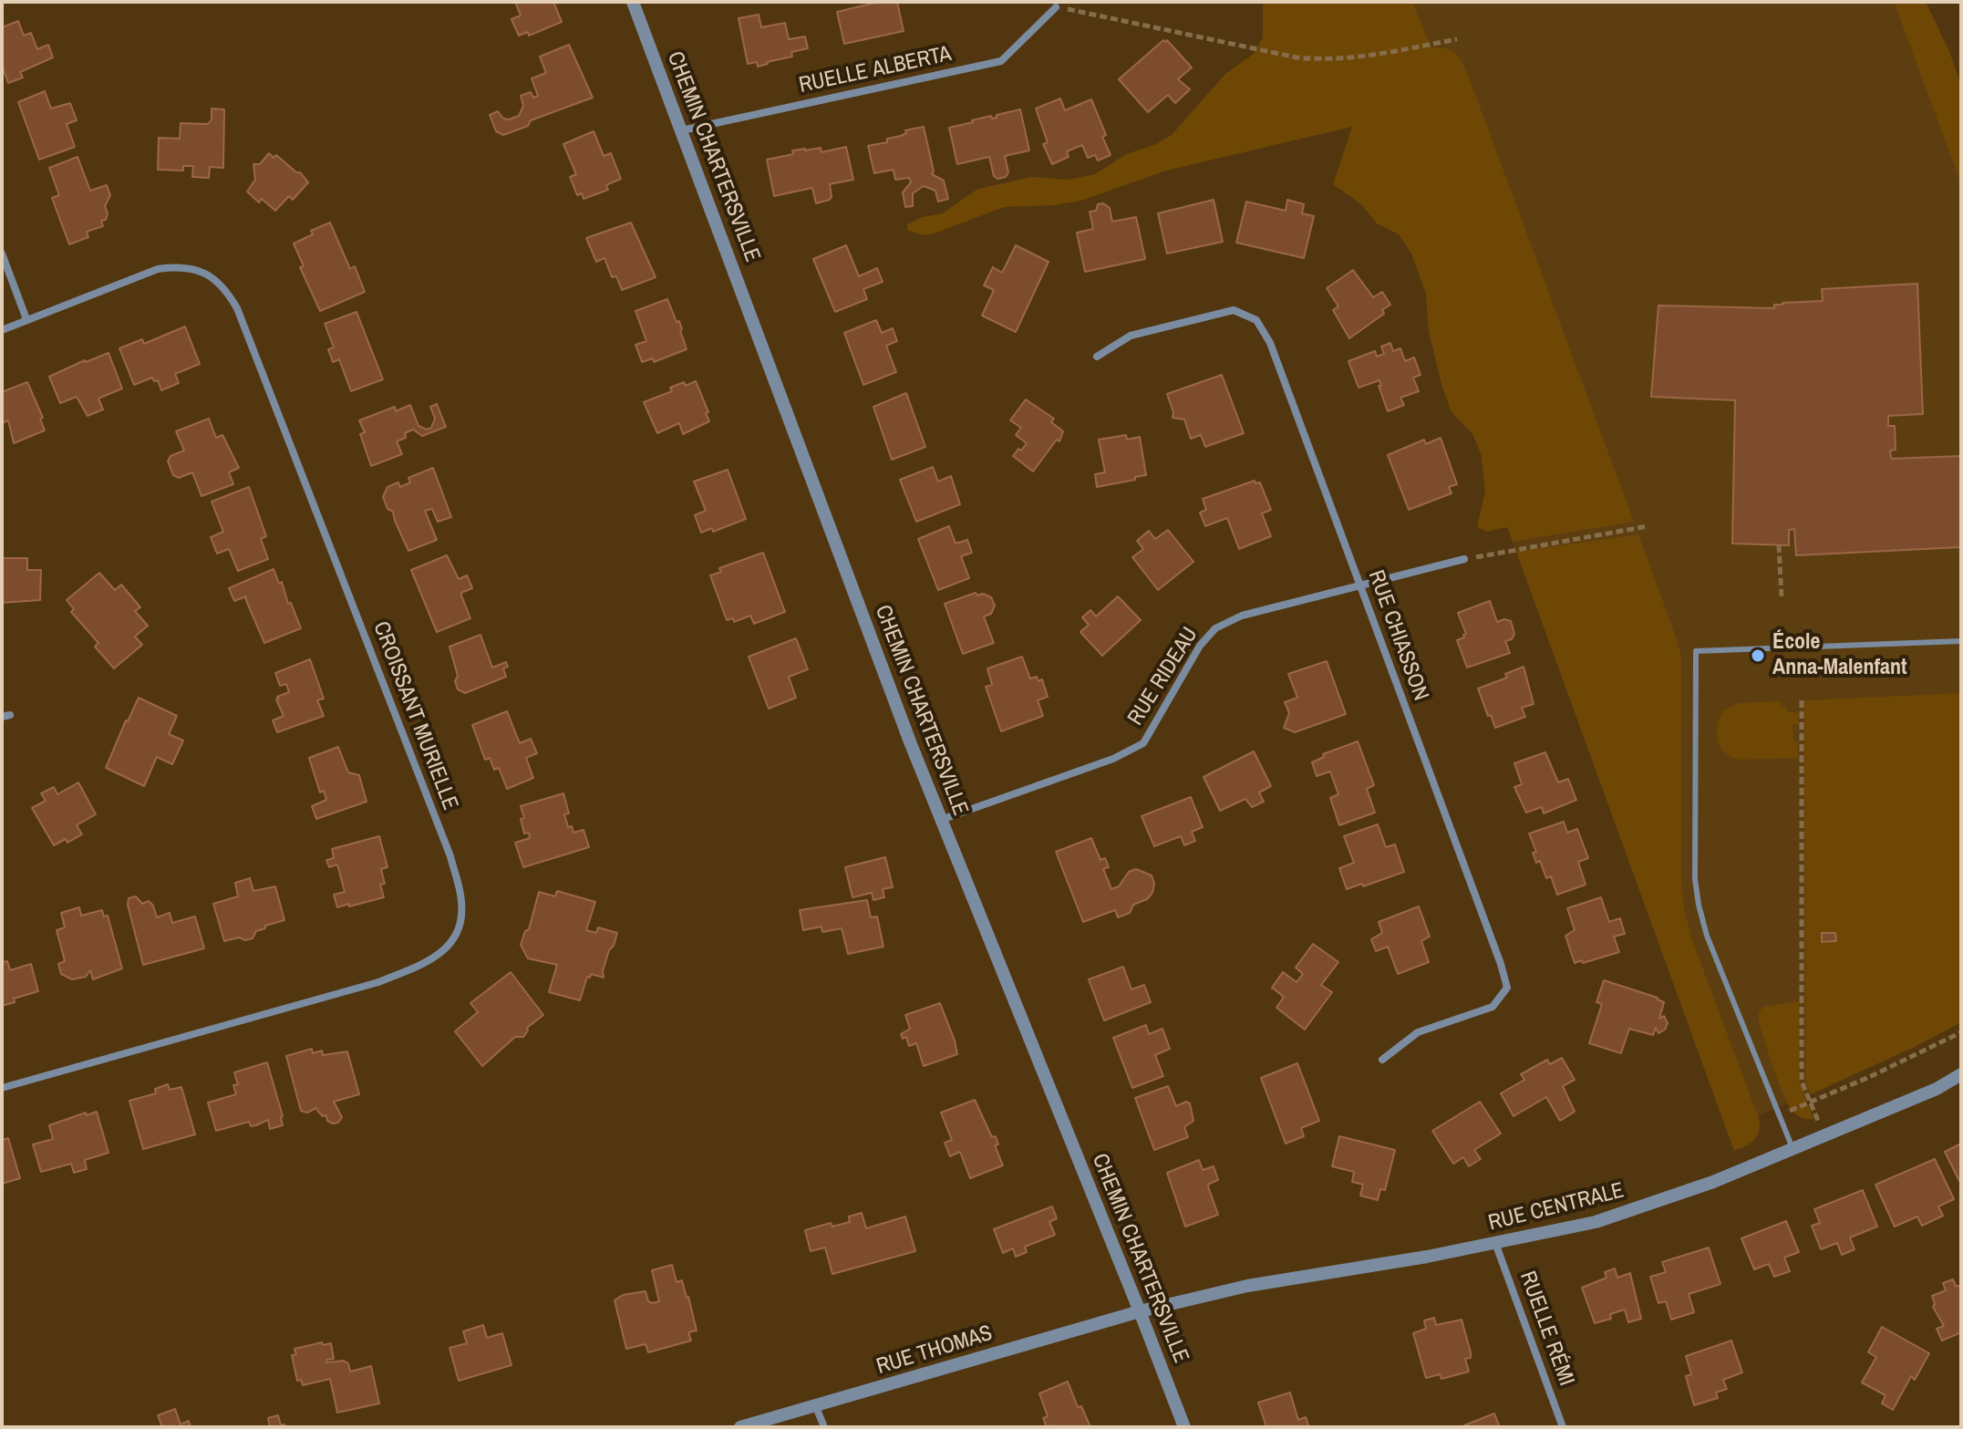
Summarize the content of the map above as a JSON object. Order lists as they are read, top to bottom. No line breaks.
{"streets":{"street":["RUELLE ALBERTA","CHEMIN CHARTERSVILLE","RUE CHIASSON","RUE RIDEAU","CROISSANT MURIELLE","RUE CENTRALE","RUELLE RÉMI","RUE THOMAS"]},"crossings":[["RUELLE ALBERTA","CHEMIN CHARTERSVILLE"],["CHEMIN CHARTERSVILLE","RUE RIDEAU"],["CHEMIN CHARTERSVILLE","RUE CENTRALE"],["CHEMIN CHARTERSVILLE","RUE THOMAS"],["RUE CHIASSON","RUE RIDEAU"],["RUE CENTRALE","RUELLE RÉMI"],["RUE CENTRALE","RUE THOMAS"]],"places":["École Anna-Malenfant"]}
